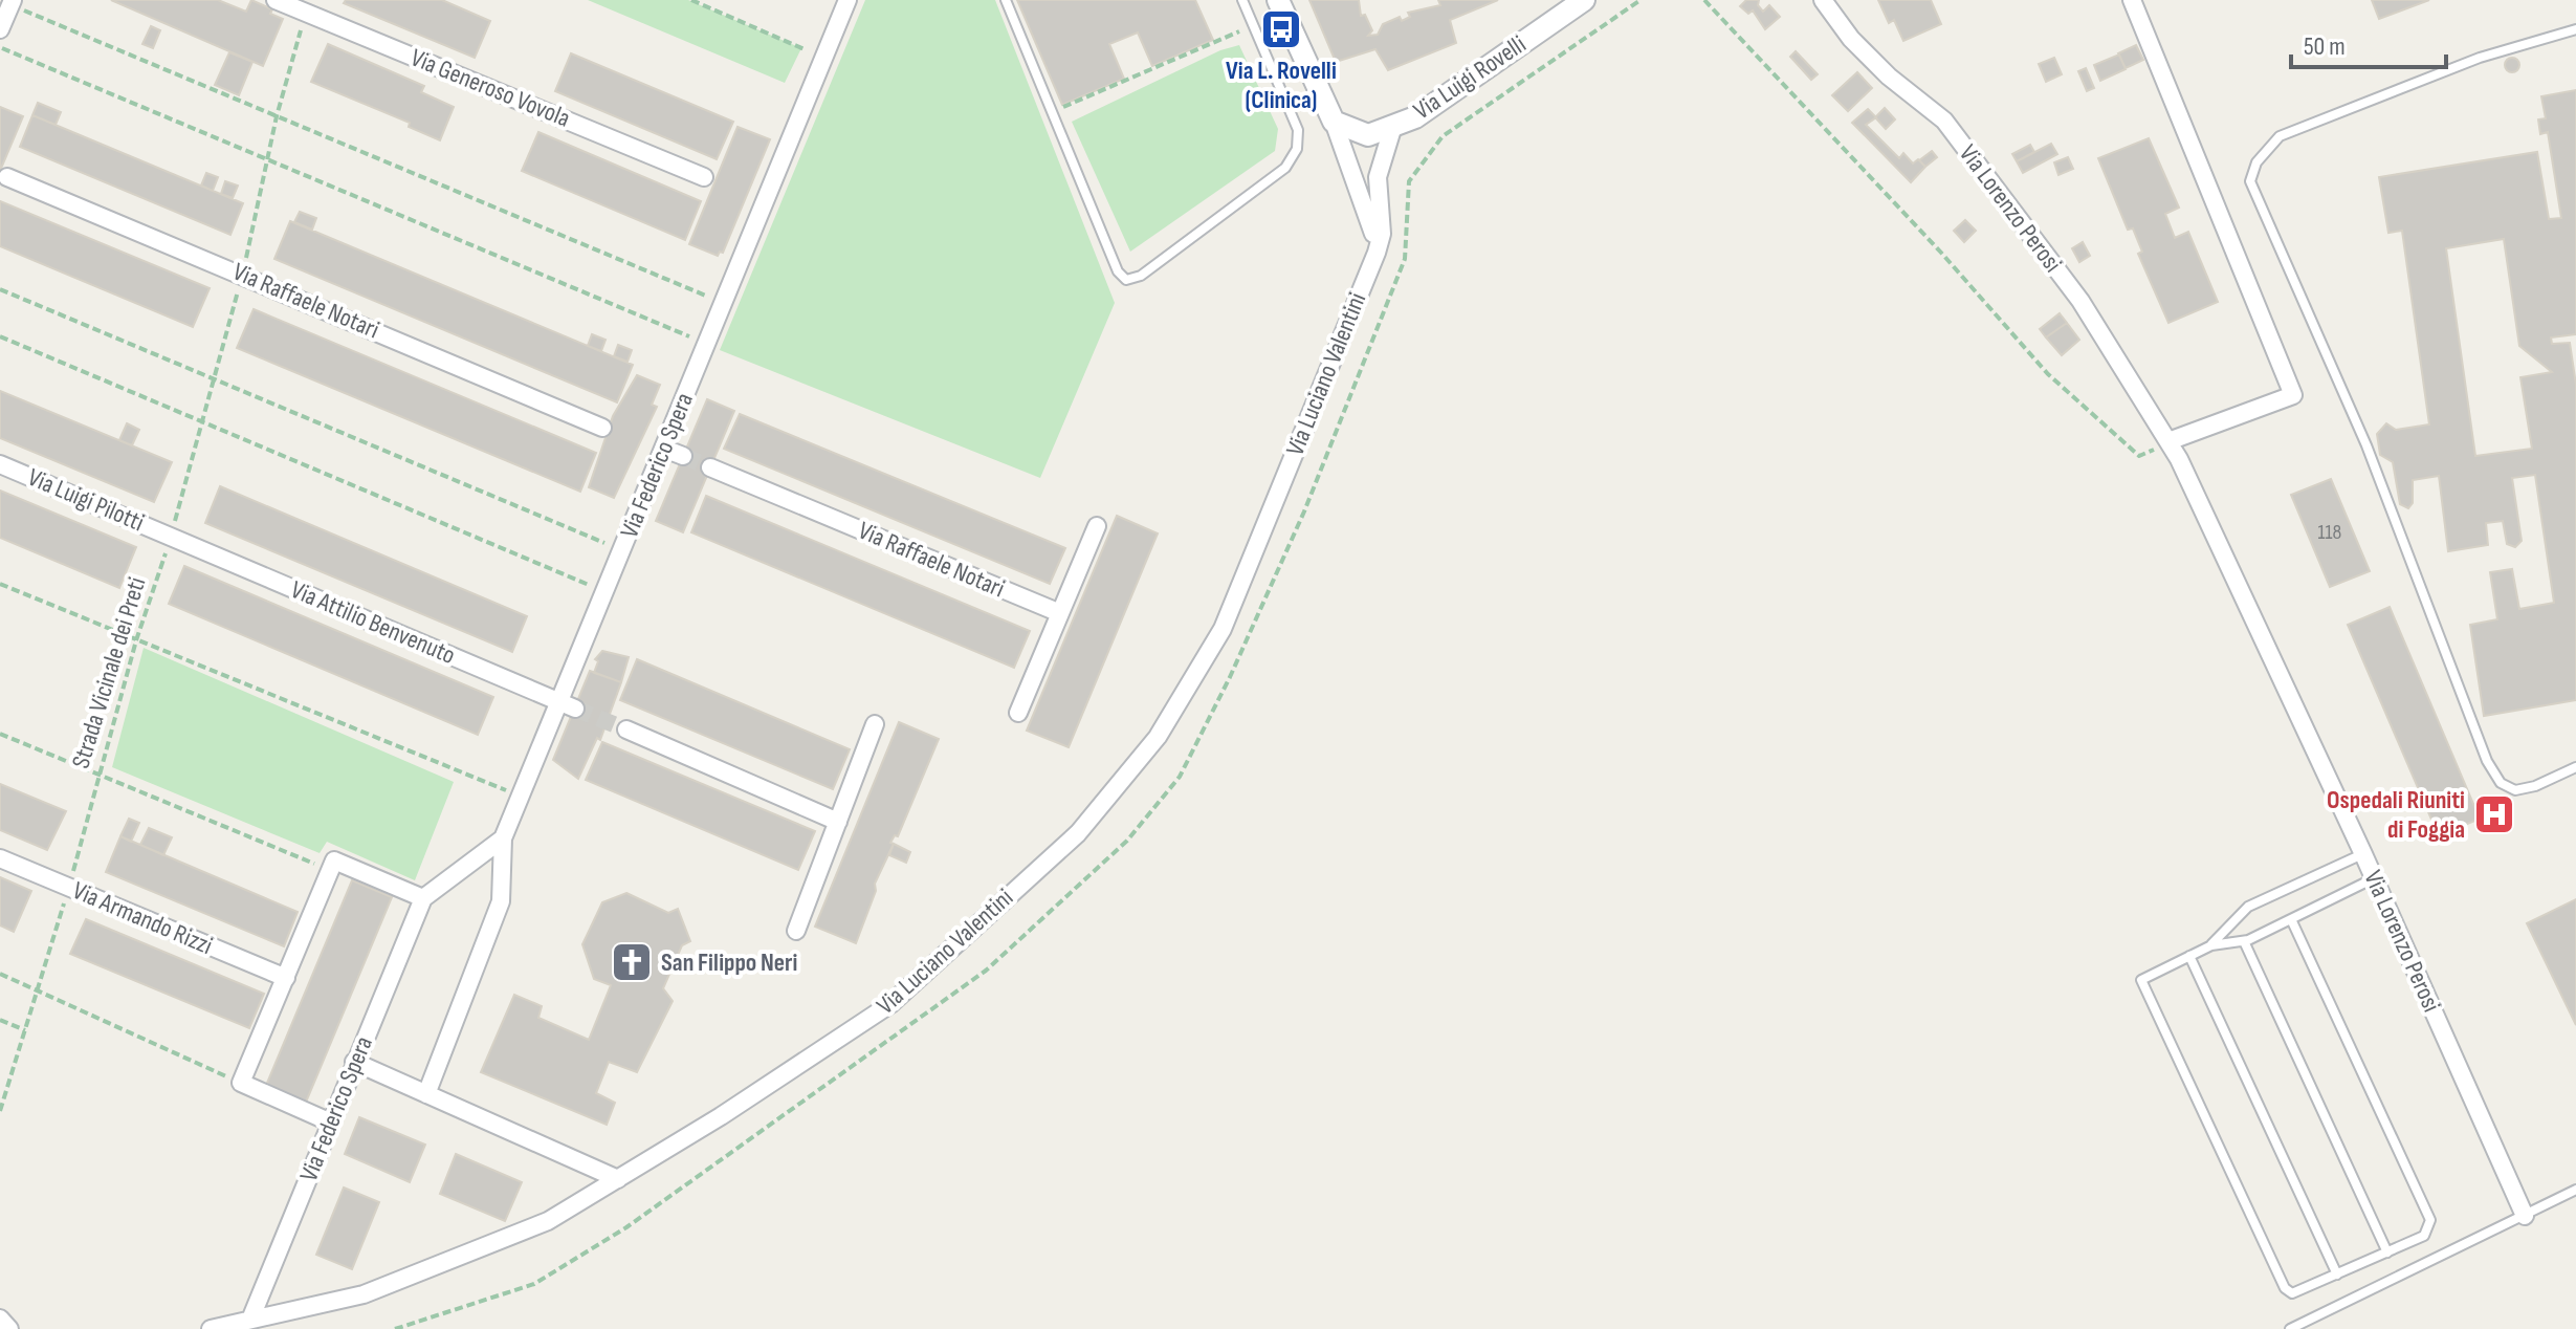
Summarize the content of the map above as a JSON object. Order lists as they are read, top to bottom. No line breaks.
{"streets":{"street":["Via Luigi Rovelli","Via Generoso Vovola","Via Lorenzo Perosi","Via Raffaele Notari","Via Luciano Valentini","Via Federico Spera","Via Luigi Pilotti","Via Attilio Benvenuto","Via Armando Rizzi"],"path":["Strada Vicinale dei Preti"]},"crossings":[["Via Luigi Rovelli","Via Luciano Valentini"],["Via Generoso Vovola","Strada Vicinale dei Preti"],["Via Raffaele Notari","Strada Vicinale dei Preti"],["Via Luciano Valentini","Via Federico Spera"],["Via Federico Spera","Via Attilio Benvenuto"],["Via Luigi Pilotti","Via Attilio Benvenuto"],["Via Luigi Pilotti","Strada Vicinale dei Preti"],["Via Attilio Benvenuto","Strada Vicinale dei Preti"],["Strada Vicinale dei Preti","Via Armando Rizzi"]],"places":{"bus stop":["Via L. Rovelli (Clinica)"],"hospital":["Ospedali Riuniti di Foggia"],"church":["San Filippo Neri"]},"house_numbers":["118"],"scale_bar":"50 m"}
